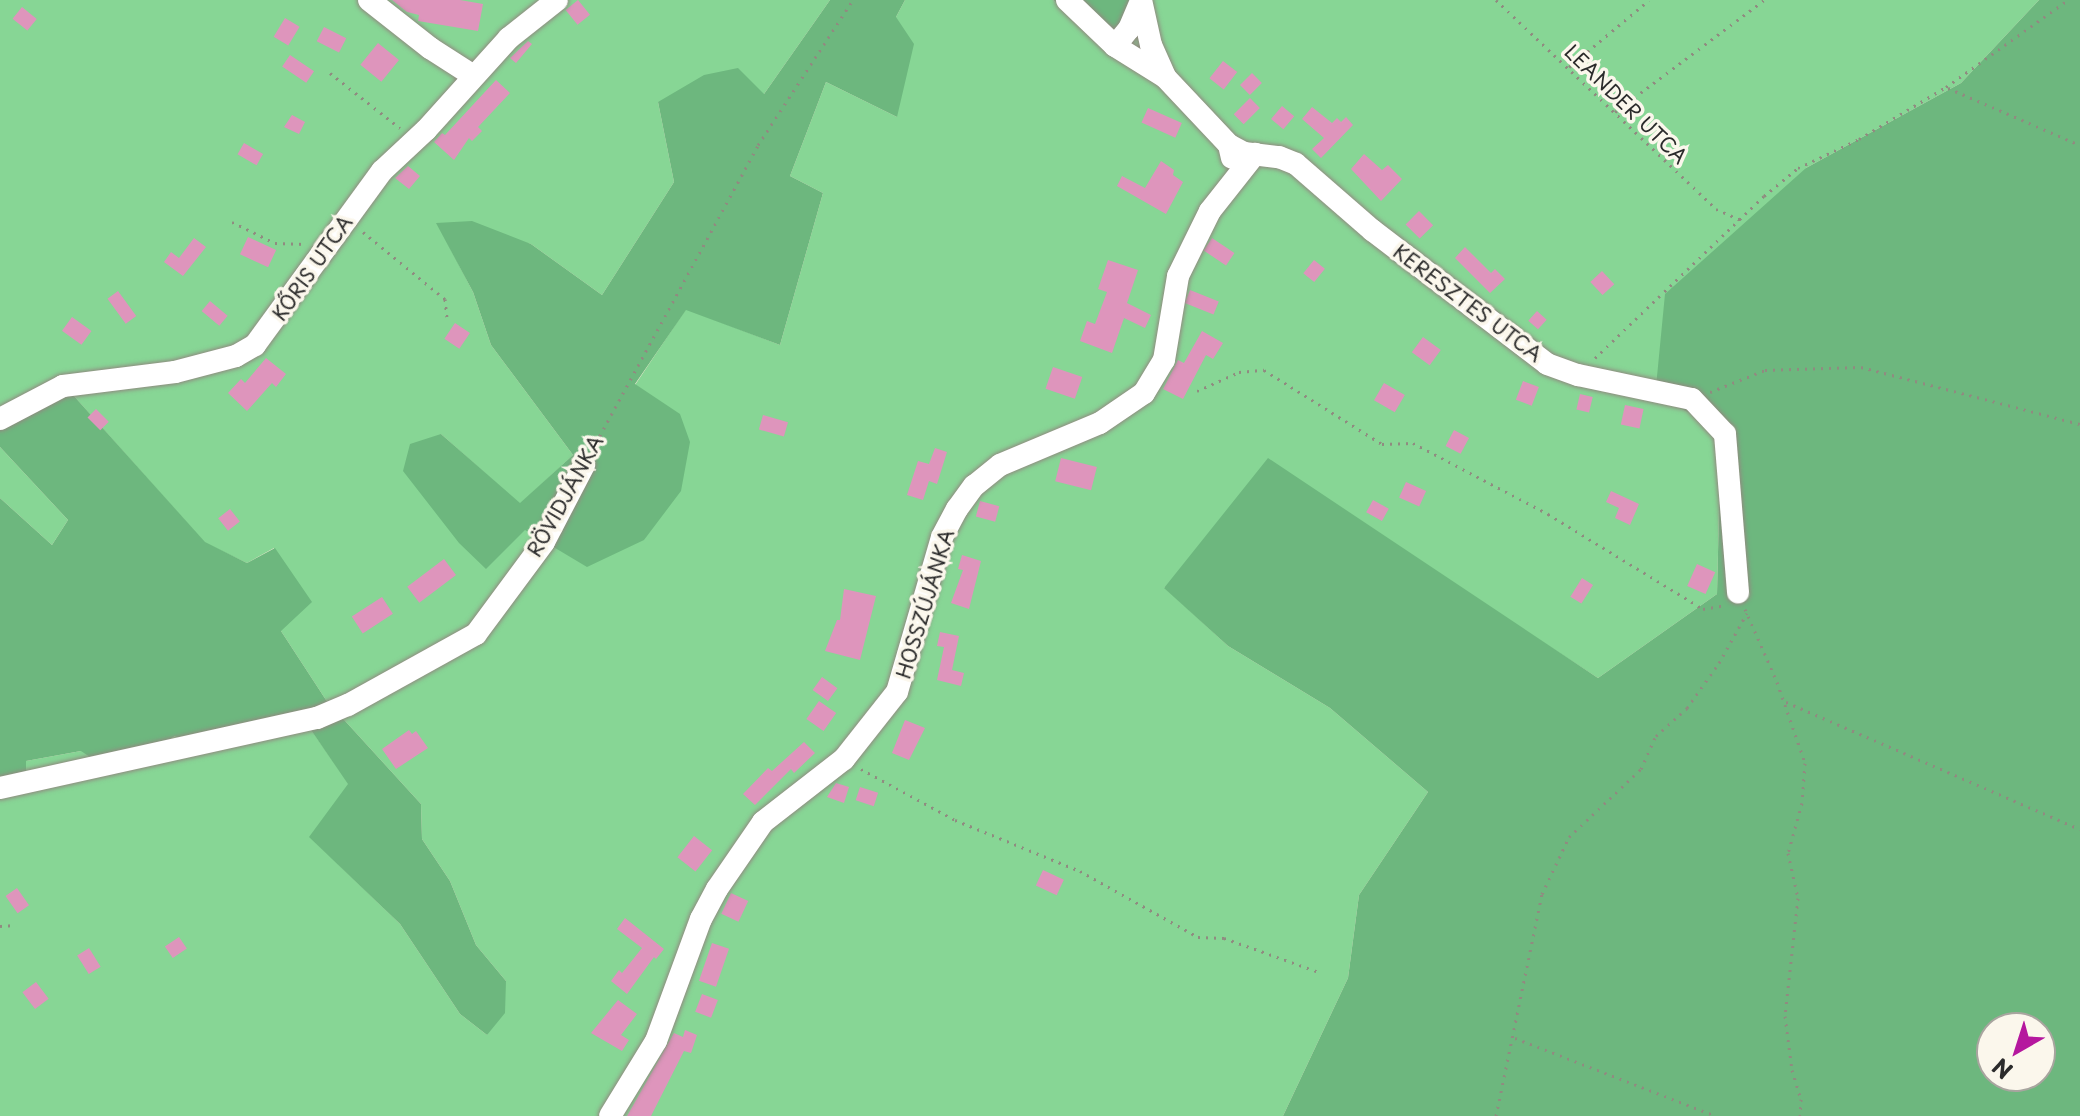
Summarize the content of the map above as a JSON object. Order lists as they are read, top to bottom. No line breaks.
{"streets":{"street":["KŐRIS UTCA","KERESZTES UTCA","RÖVIDJÁNKA","HOSSZÚJÁNKA"],"path":["LEANDER UTCA"]},"crossings":[["KERESZTES UTCA","HOSSZÚJÁNKA"]],"north":"bottom left"}
